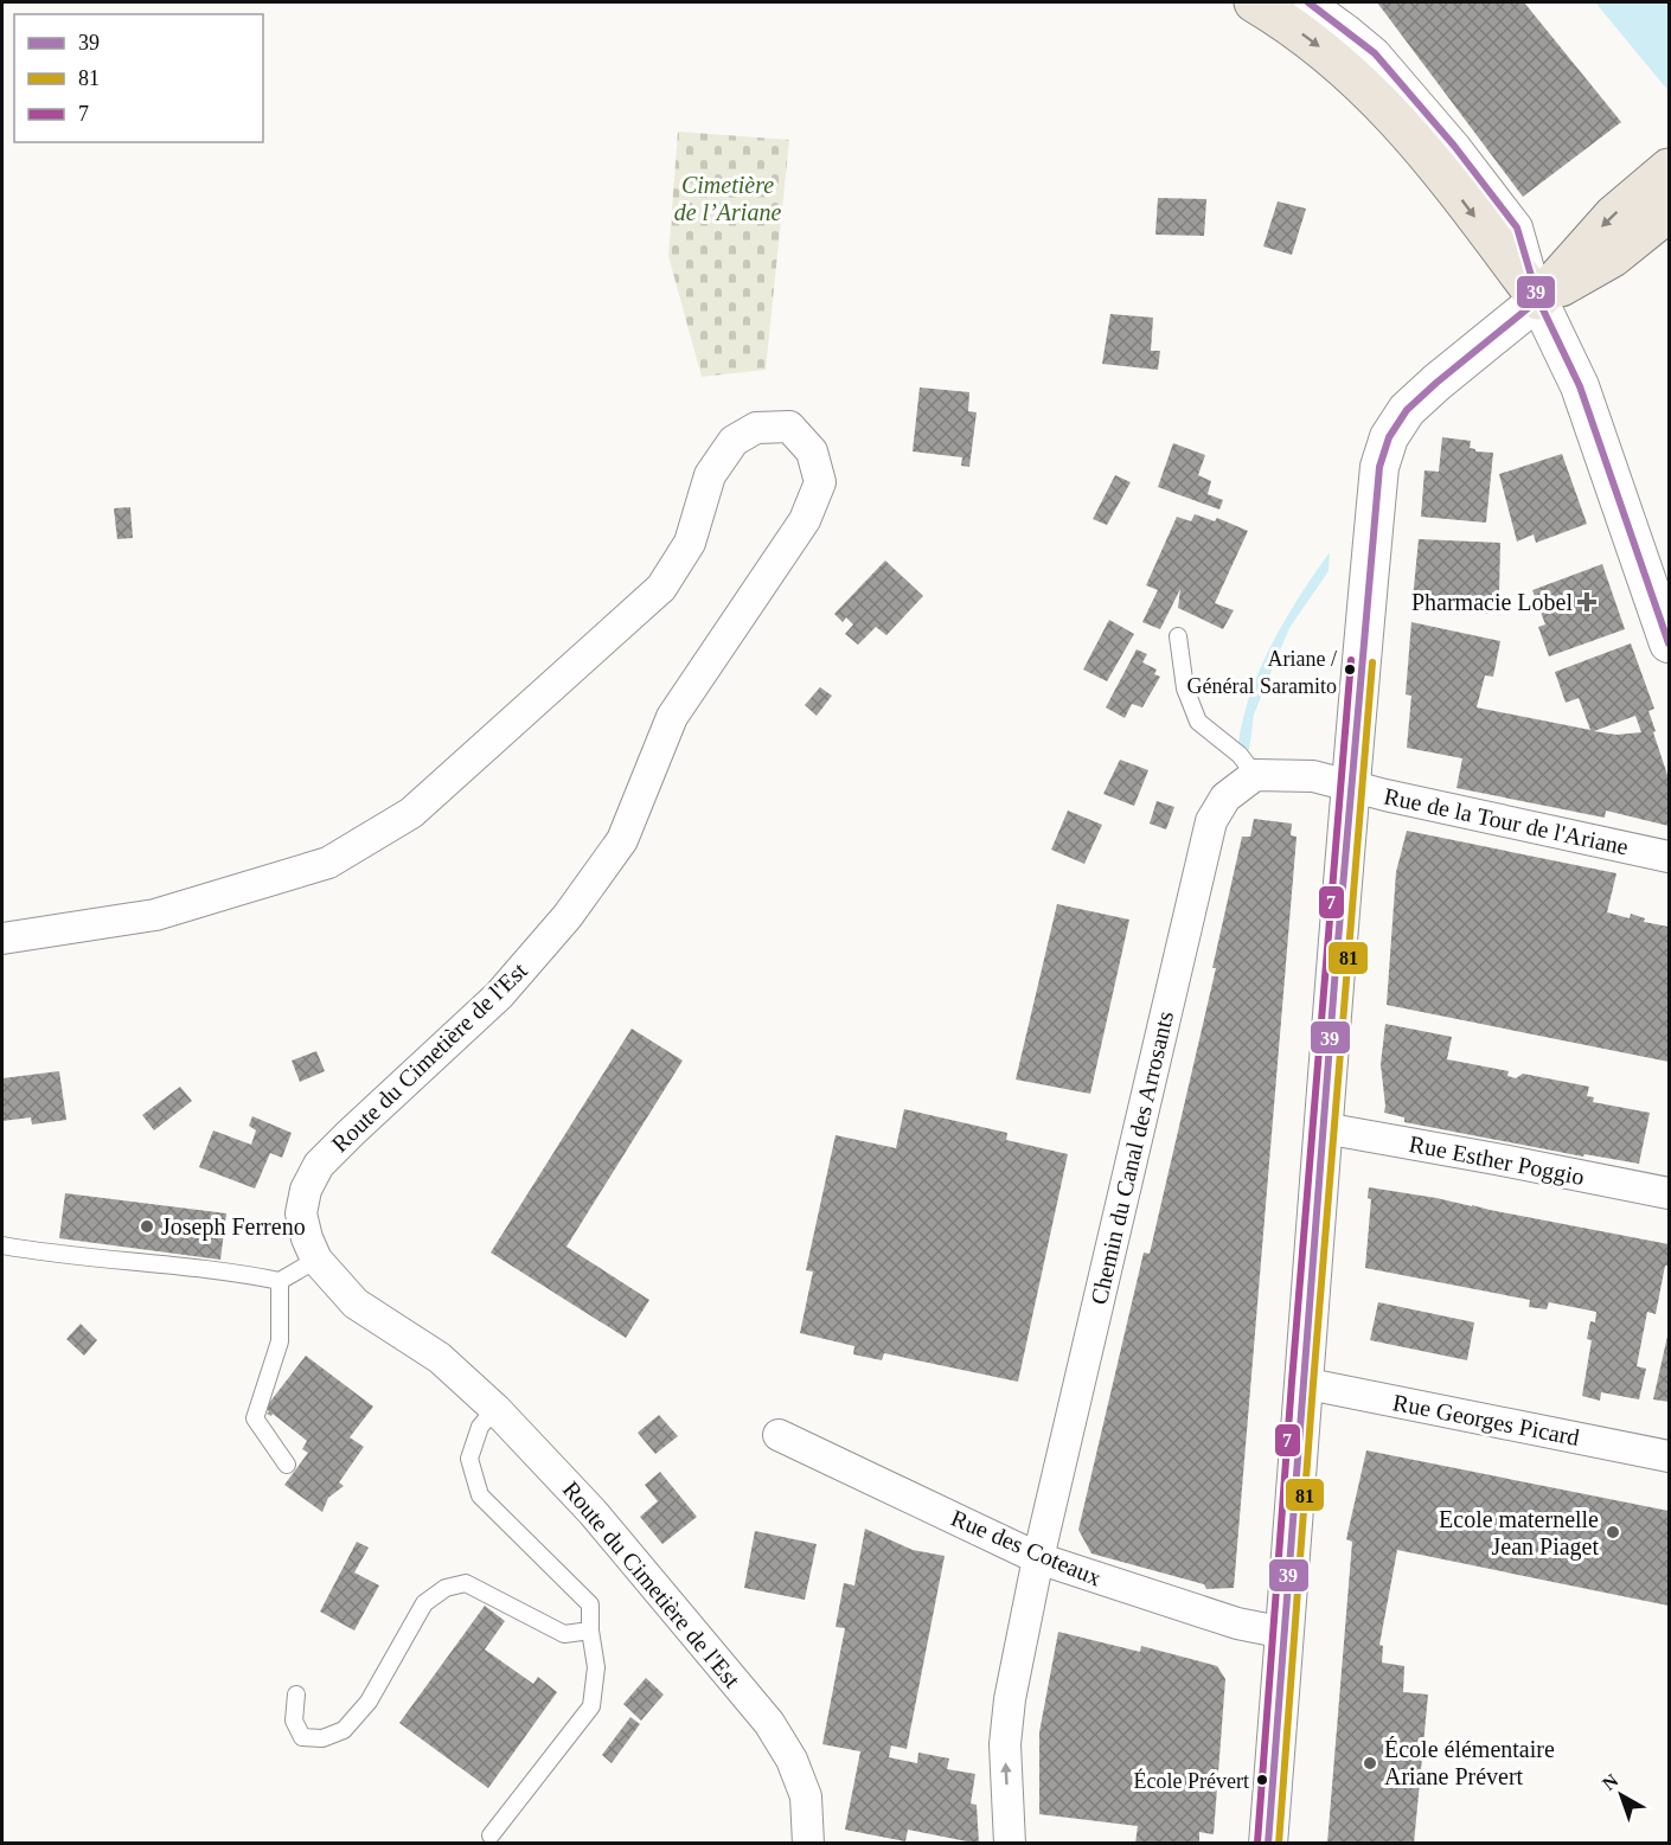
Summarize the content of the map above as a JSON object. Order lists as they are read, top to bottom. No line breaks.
{"streets":{"street":["Rue de la Tour de l'Ariane","Route du Cimetière de l'Est","Chemin du Canal des Arrosants","Rue Esther Poggio","Rue Georges Picard","Rue des Coteaux"]},"crossings":[["Rue de la Tour de l'Ariane","Chemin du Canal des Arrosants"],["Chemin du Canal des Arrosants","Rue des Coteaux"]],"parks":["Cimetière de l’Ariane"],"places":{"health":["Pharmacie Lobel"],"other":["Ariane / Général Saramito","Joseph Ferreno","Ecole maternelle Jean Piaget","École élémentaire Ariane Prévert","École Prévert"]},"lines":["transit line 39","transit line 7","transit line 81"],"legend":["39","81","7"],"north":"top left"}
